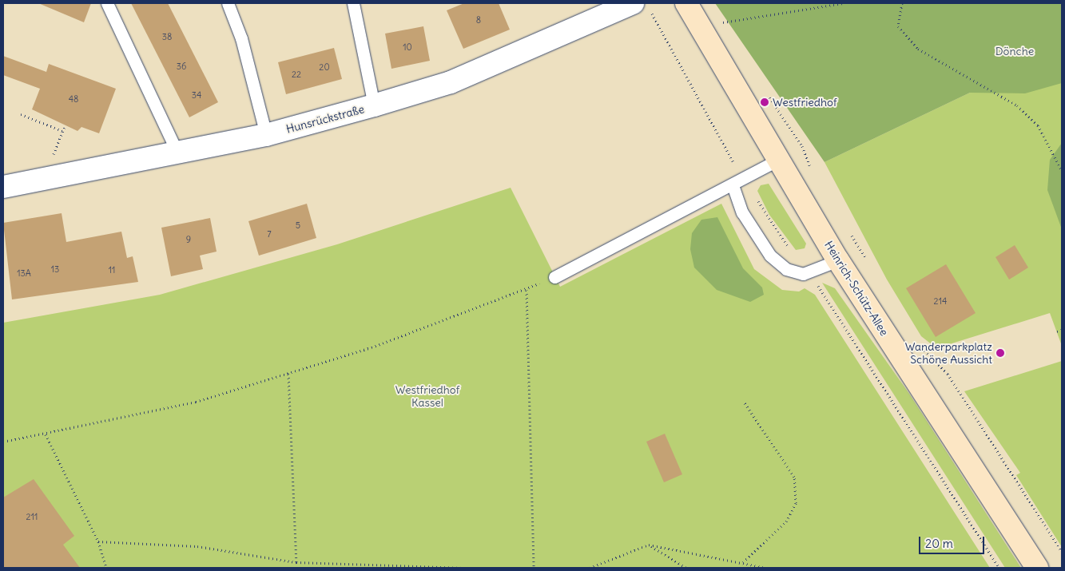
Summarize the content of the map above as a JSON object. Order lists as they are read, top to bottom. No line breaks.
{"streets":{"main road":["Heinrich-Schütz-Allee"],"street":["Hunsrückstraße"]},"parks":["Dönche","Westfriedhof Kassel"],"places":["Westfriedhof","Wanderparkplatz Schöne Aussicht"],"house_numbers":["8","38","10","36","20","22","34","48","5","7","9","13","11","13A","214","211"],"scale_bar":"20 m"}
